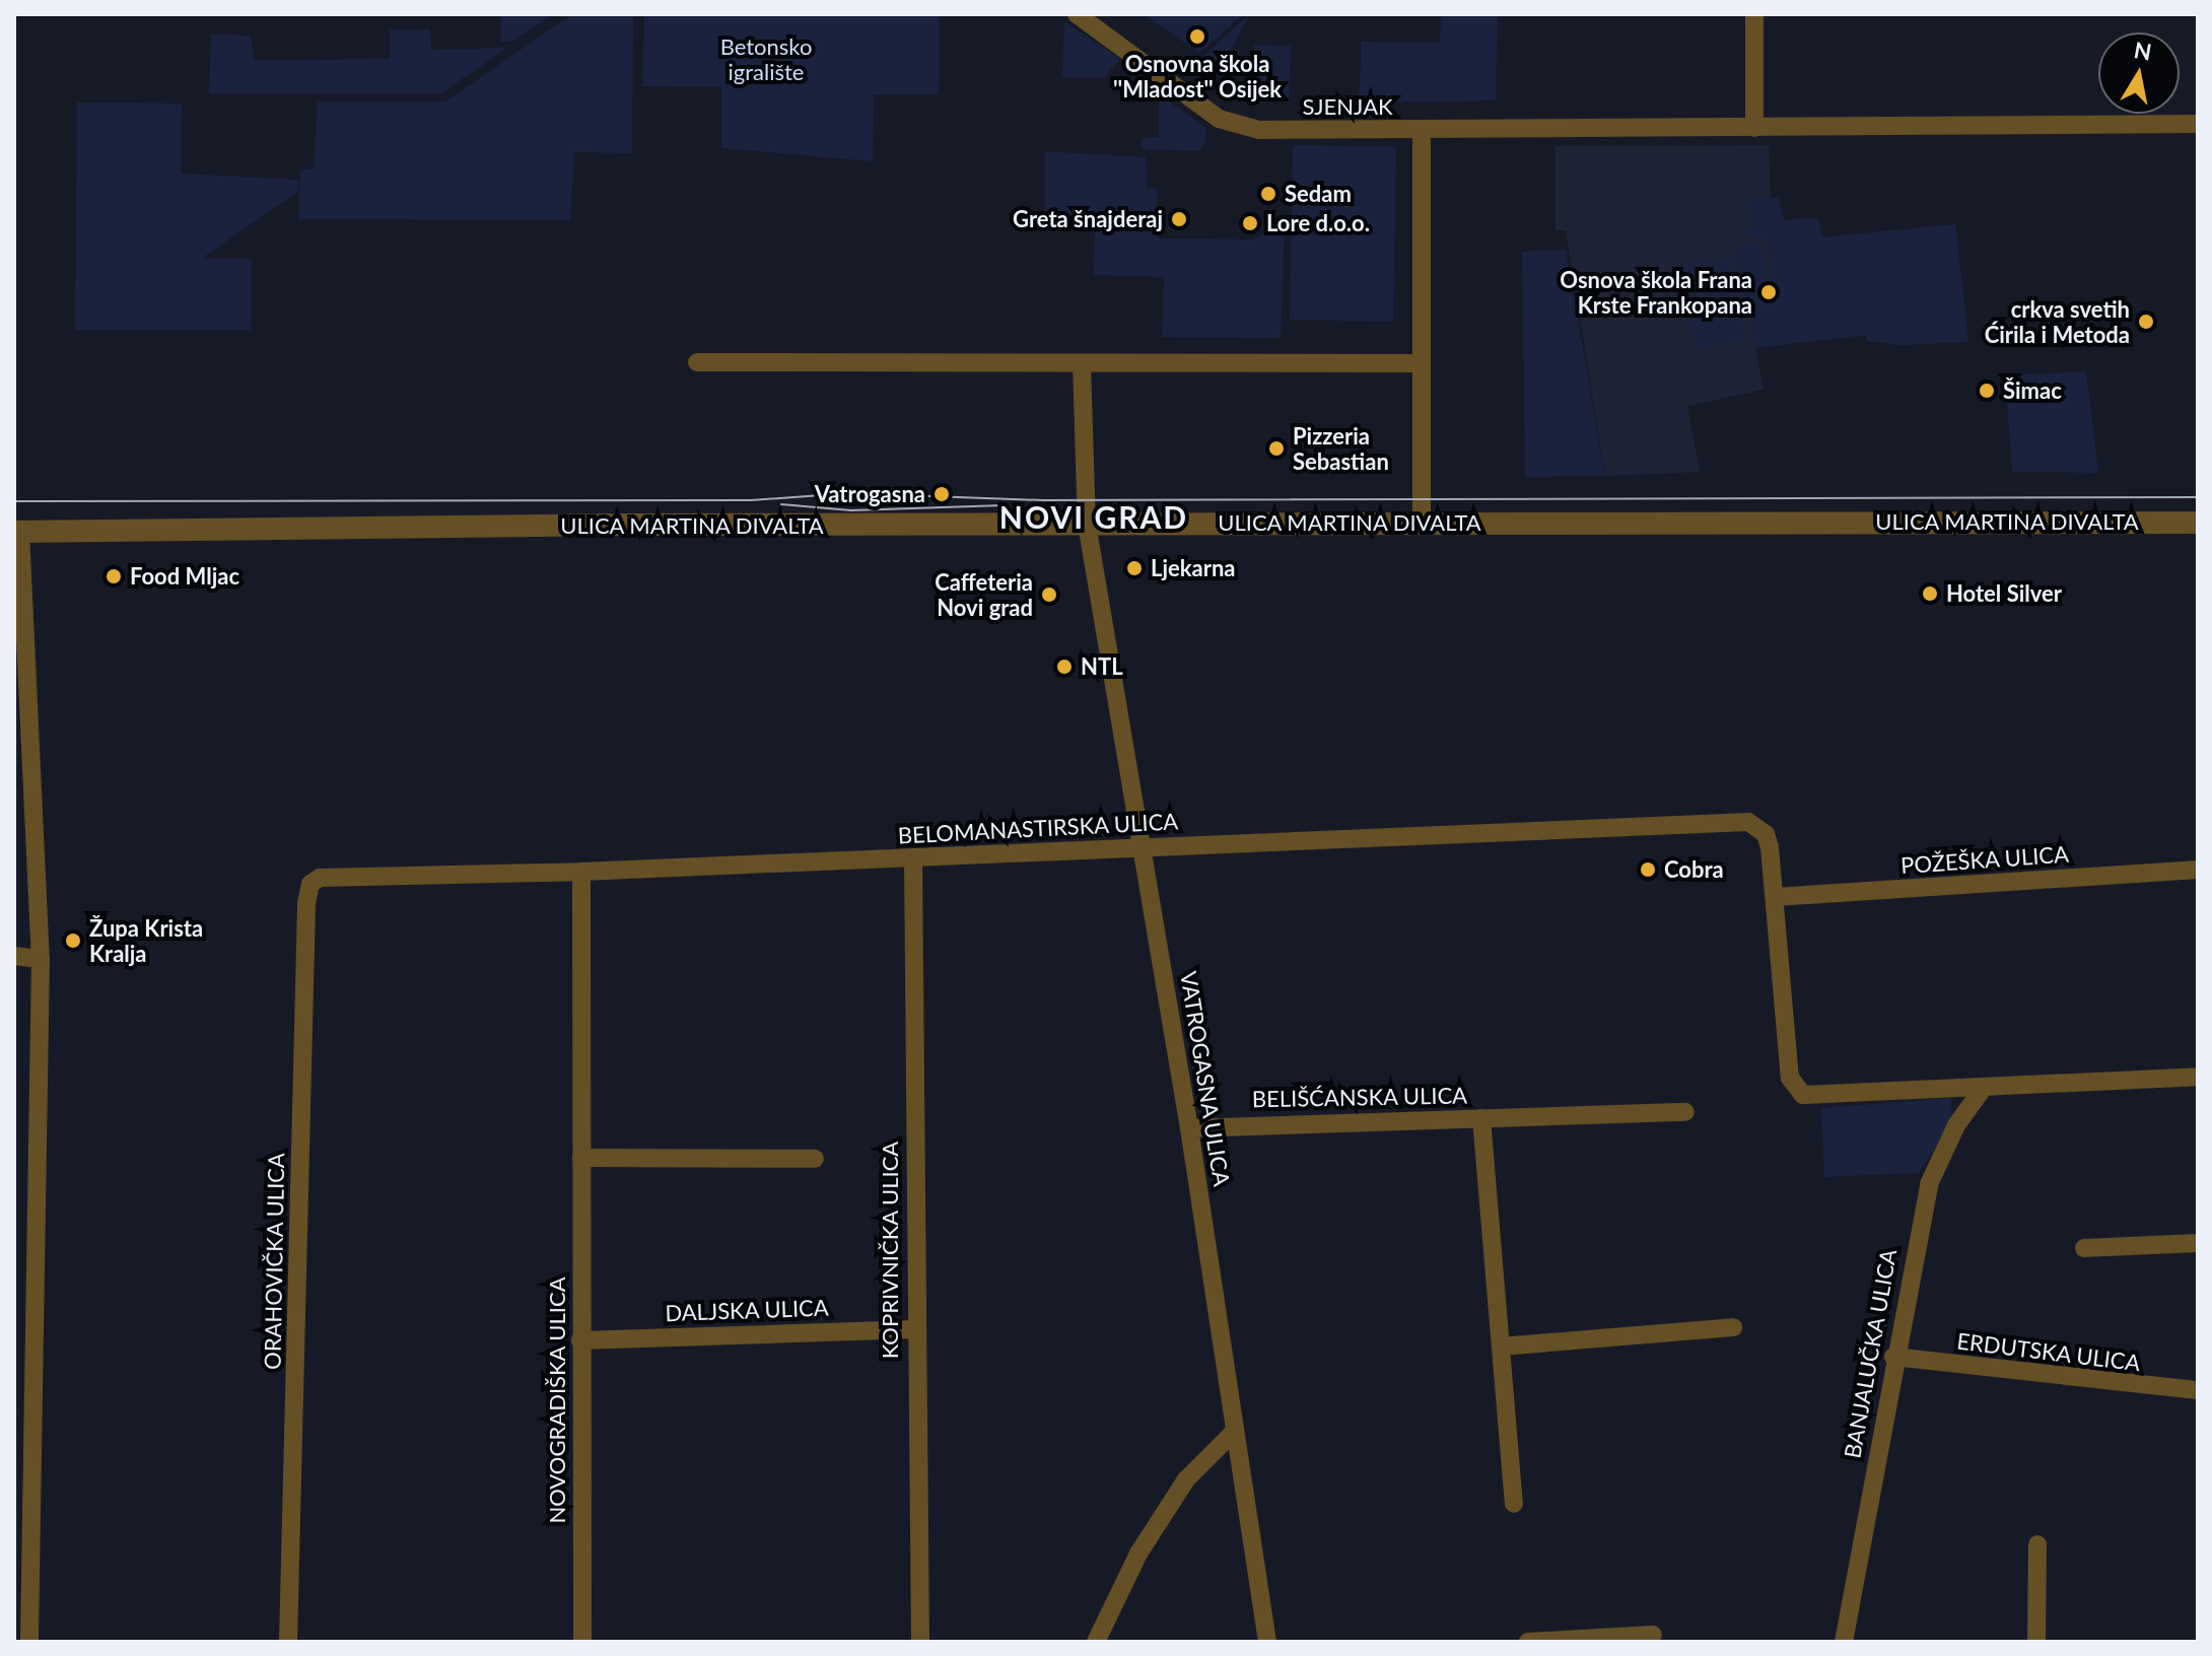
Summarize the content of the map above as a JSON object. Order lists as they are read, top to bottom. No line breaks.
{"streets":{"street":["SJENJAK","ULICA MARTINA DIVALTA","BELOMANASTIRSKA ULICA","POŽEŠKA ULICA","VATROGASNA ULICA","BELIŠĆANSKA ULICA","KOPRIVNIČKA ULICA","ORAHOVIČKA ULICA","DALJSKA ULICA","ERDUTSKA ULICA","BANJALUČKA ULICA","NOVOGRADIŠKA ULICA"]},"crossings":[["SJENJAK","ULICA MARTINA DIVALTA"],["ULICA MARTINA DIVALTA","VATROGASNA ULICA"],["BELOMANASTIRSKA ULICA","POŽEŠKA ULICA"],["BELOMANASTIRSKA ULICA","VATROGASNA ULICA"],["BELOMANASTIRSKA ULICA","KOPRIVNIČKA ULICA"],["BELOMANASTIRSKA ULICA","ORAHOVIČKA ULICA"],["BELOMANASTIRSKA ULICA","NOVOGRADIŠKA ULICA"],["VATROGASNA ULICA","BELIŠĆANSKA ULICA"],["KOPRIVNIČKA ULICA","DALJSKA ULICA"],["DALJSKA ULICA","NOVOGRADIŠKA ULICA"],["ERDUTSKA ULICA","BANJALUČKA ULICA"]],"districts":["NOVI GRAD"],"parks":["Betonsko igralište"],"places":["Osnovna škola ''Mladost'' Osijek","Sedam","Greta šnajderaj","Lore d.o.o.","Osnova škola Frana Krste Frankopana","crkva svetih Ćirila i Metoda","Šimac","Pizzeria Sebastian","Vatrogasna","Ljekarna","Food Mljac","Hotel Silver","Caffeteria Novi grad","NTL","Cobra","Župa Krista Kralja"],"north":"top"}
